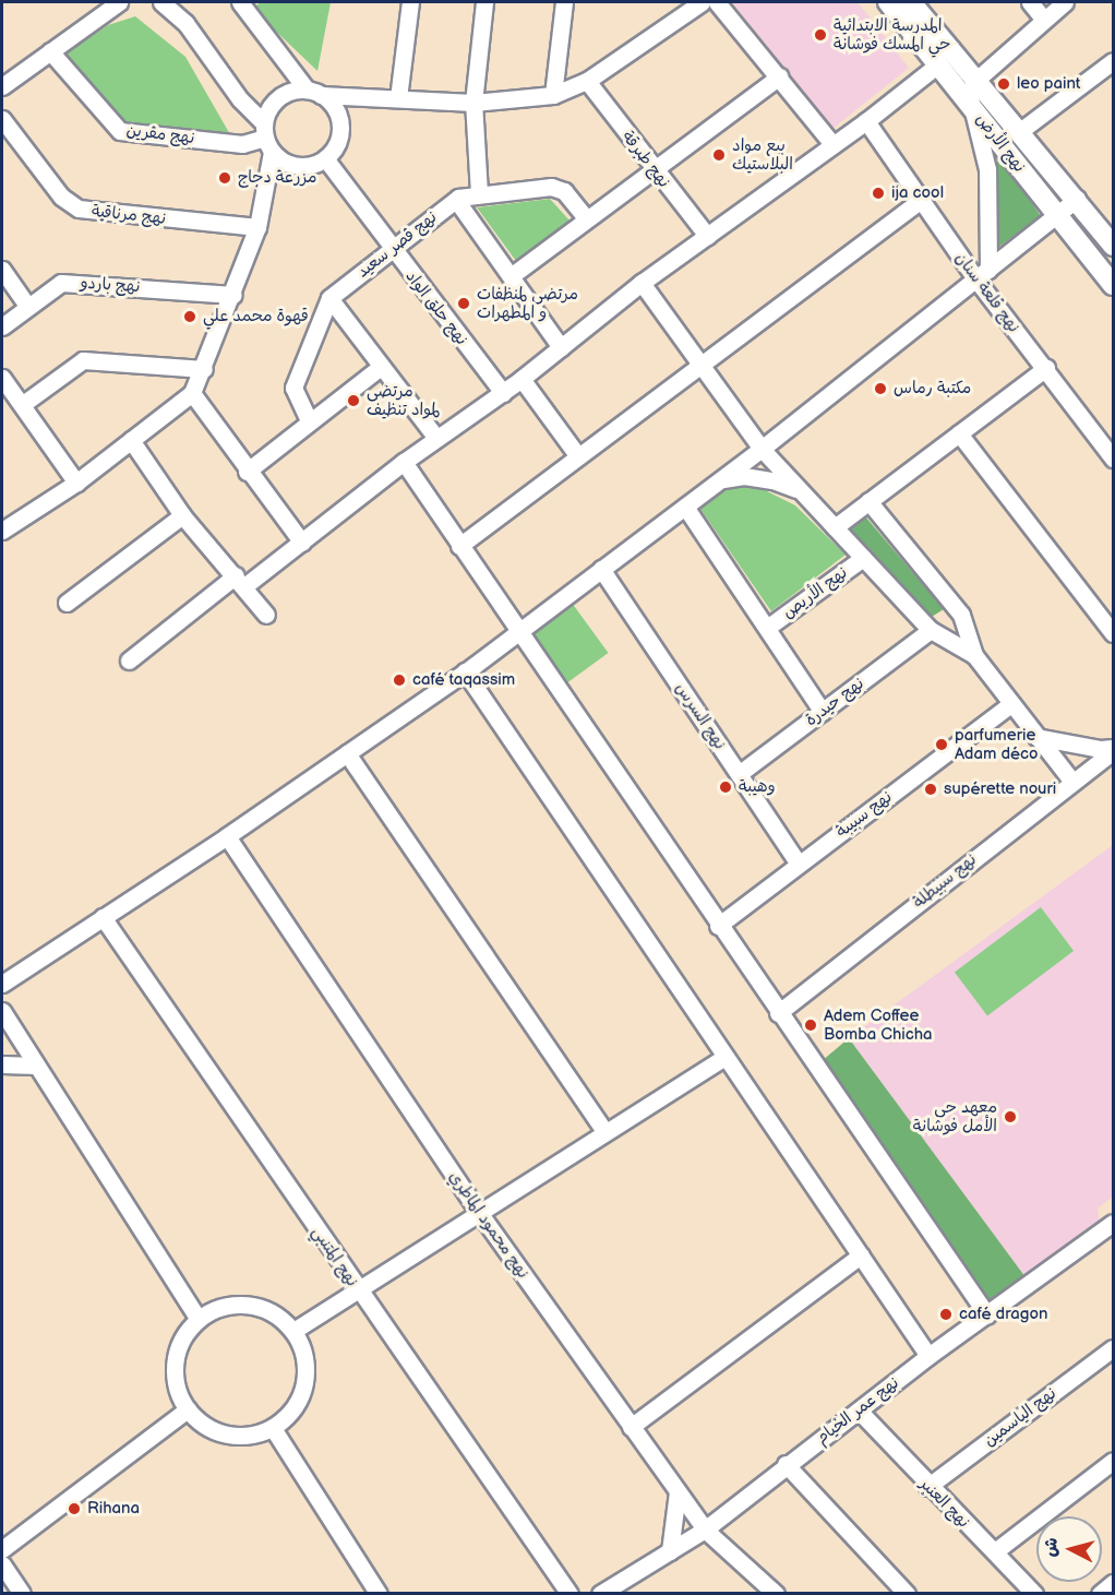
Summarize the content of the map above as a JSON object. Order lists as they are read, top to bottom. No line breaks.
{"streets":{"street":["نهج مقرين","نهج الأرض","نهج طبرقة","نهج مرناقية","نهج قصر سعيد","نهج باردو","نهج قلعة سنان","نهج حلق الواد","نهج الأريص","نهج حيدرة","نهج السرس","نهج سبيبة","نهج سبيطلة","نهج محمود الماطري","نهج المتنبي","نهج عمر الخيام","نهج الياسمين","نهج العنبر"]},"crossings":[["نهج مقرين","نهج حلق الواد"],["نهج قصر سعيد","نهج حلق الواد"],["نهج حيدرة","نهج السرس"],["نهج السرس","نهج سبيبة"],["نهج محمود الماطري","نهج عمر الخيام"],["نهج عمر الخيام","نهج العنبر"],["نهج الياسمين","نهج العنبر"]],"places":["المدرسة الابتدائية حي المسك فوشانة","leo paint","بيع مواد البلاستيك","مزرعة دجاج","ija cool","مرتضى لمنظفات و المطهرات","قهوة محمد علي","مكتبة رماس","مرتضى لمواد تنظيف","café taqassim","parfumerie Adam déco","وهيبة","supérette nouri","Adem Coffee Bomba Chicha","معهد حي الأمل فوشانة","café dragon","Rihana"],"north":"left"}
